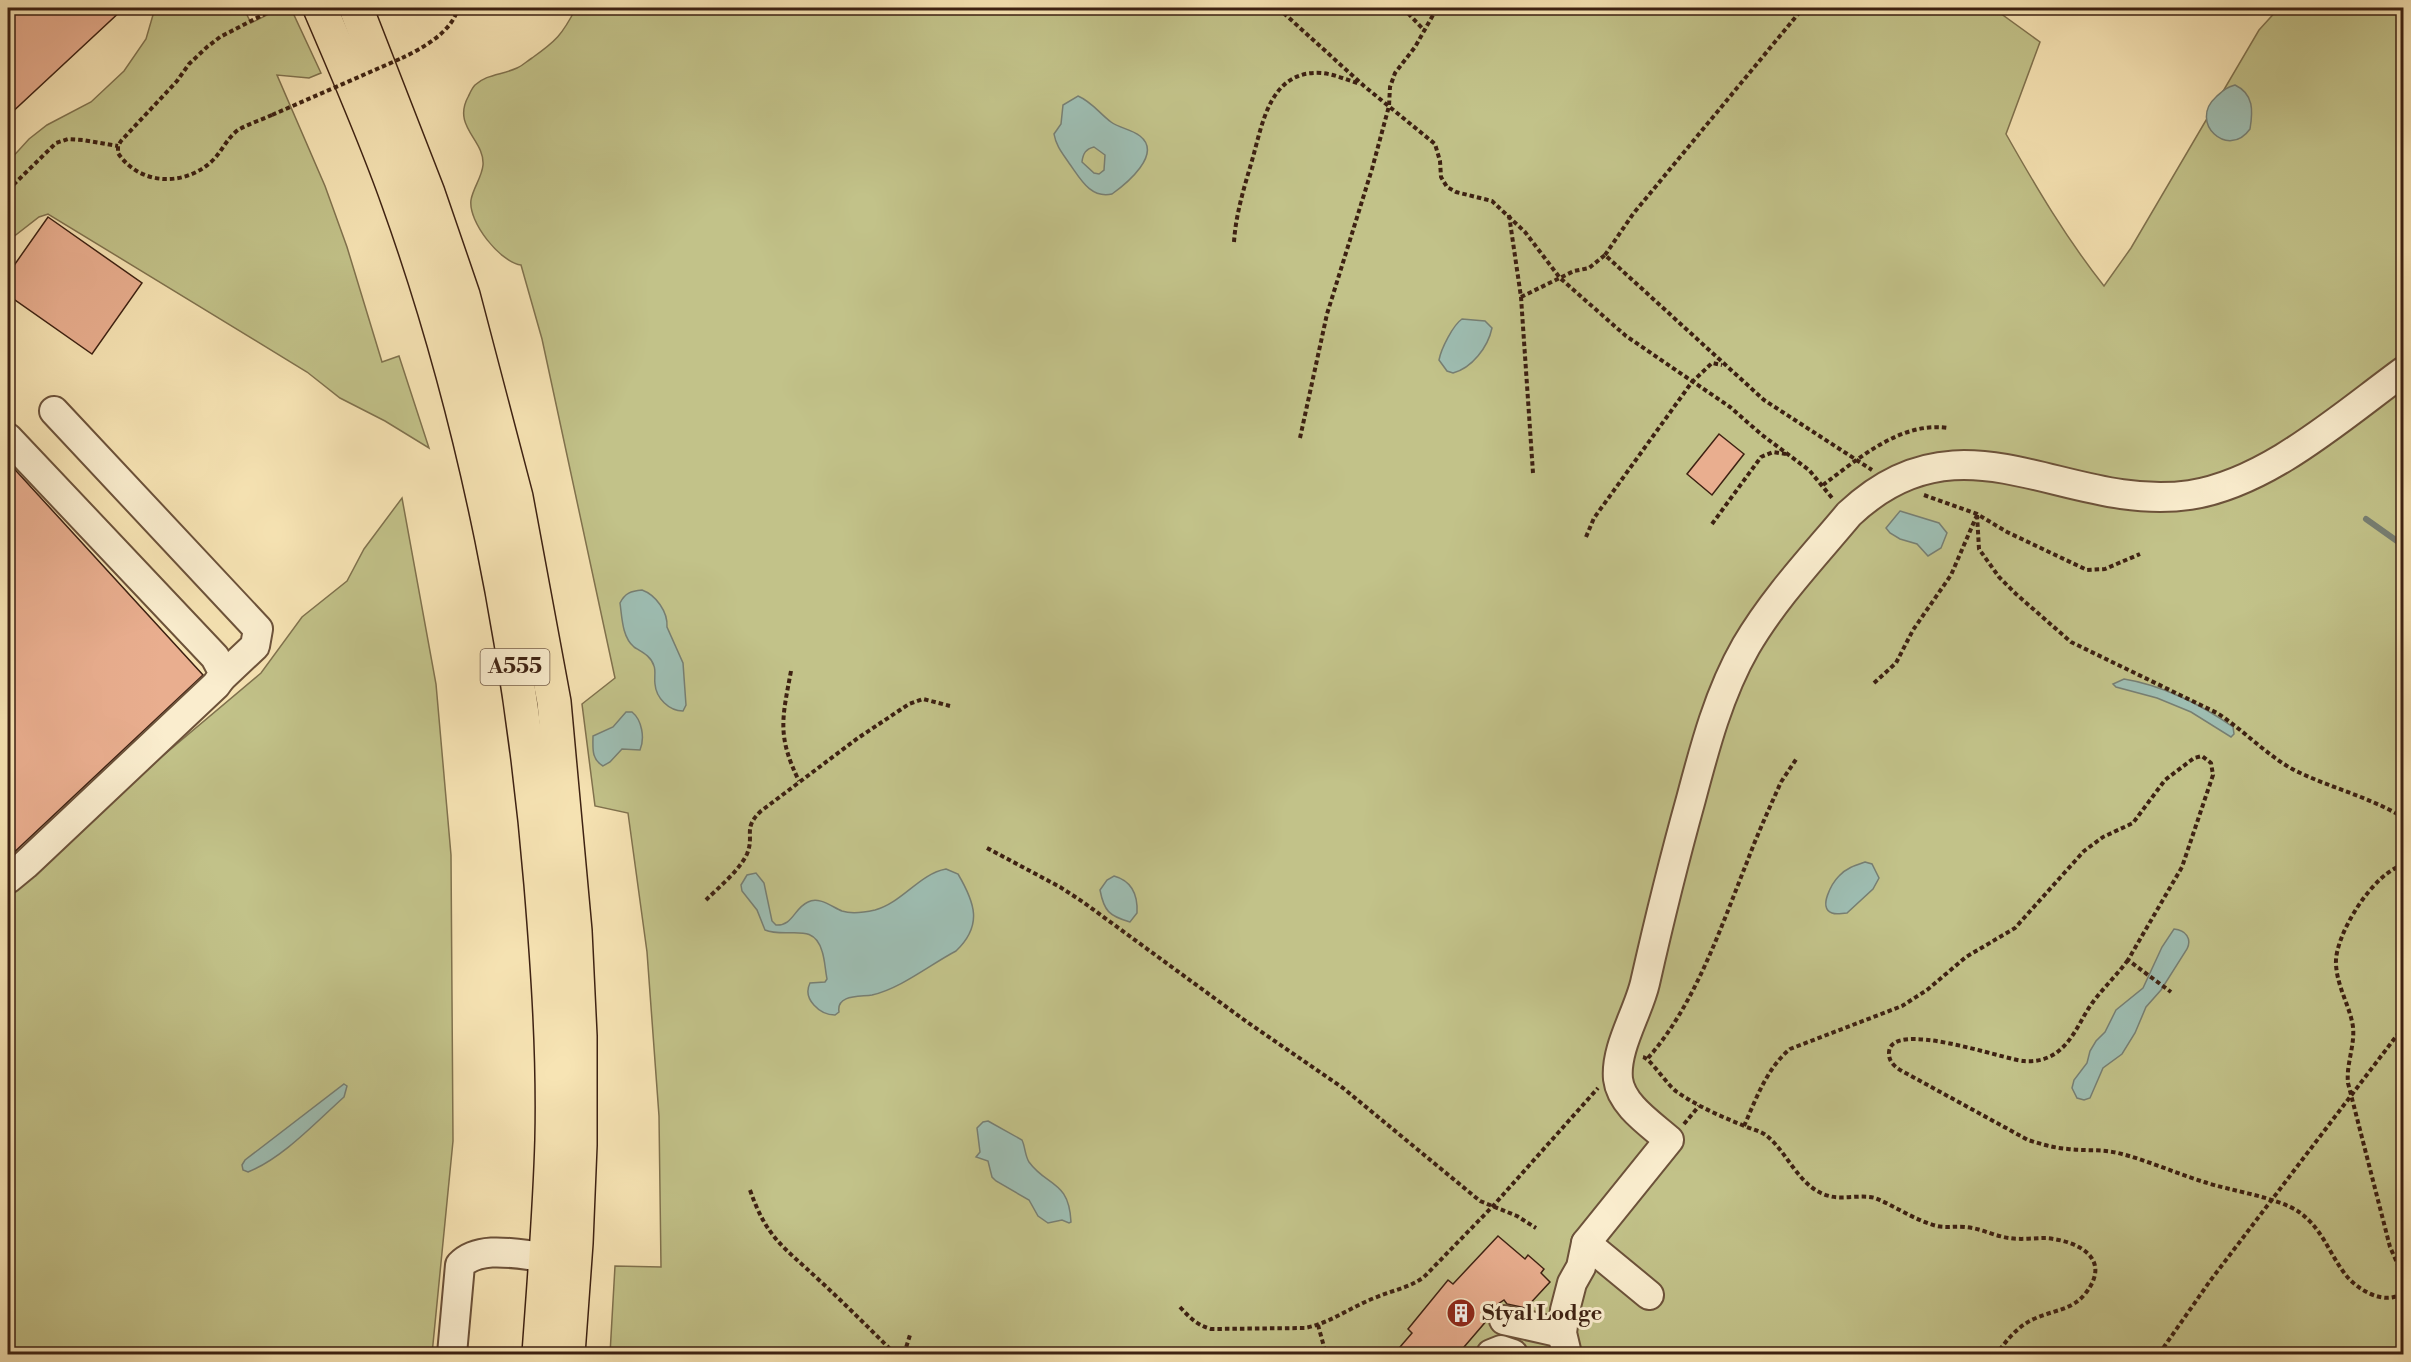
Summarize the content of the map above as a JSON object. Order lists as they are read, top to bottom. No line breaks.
{"streets":{"highway":["A555"]},"places":{"building":["Styal Lodge"]}}
